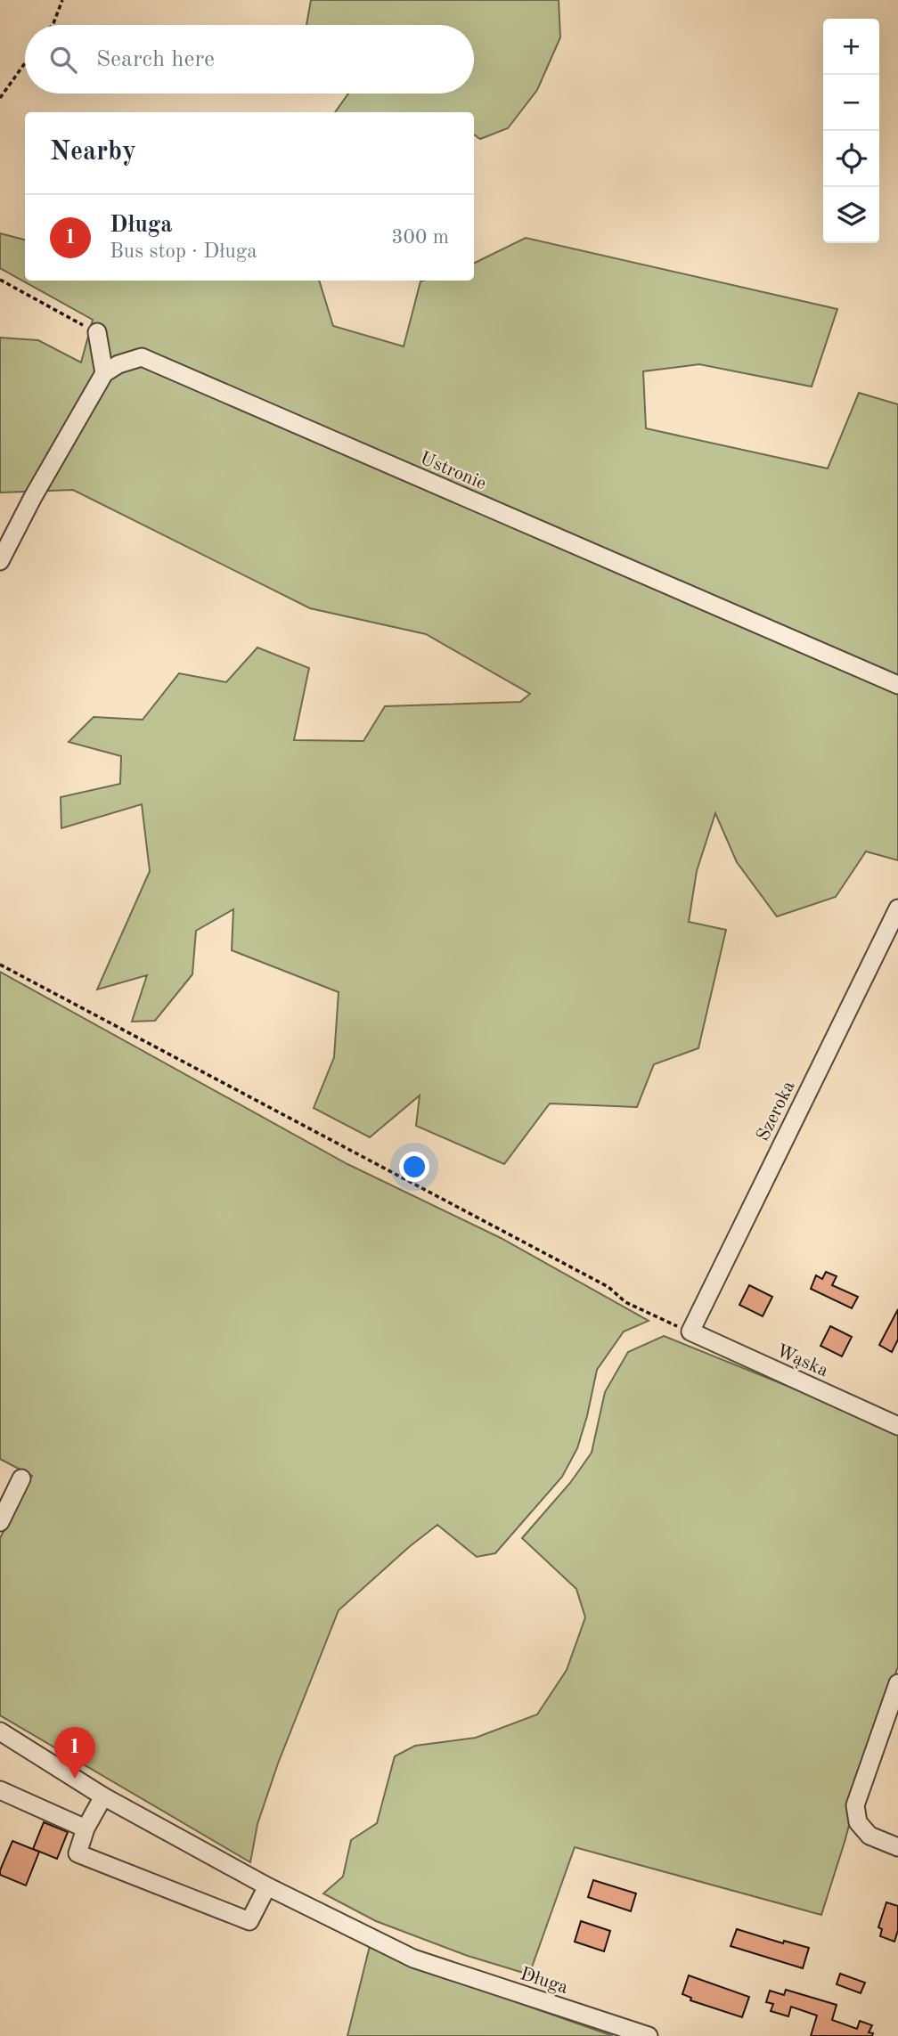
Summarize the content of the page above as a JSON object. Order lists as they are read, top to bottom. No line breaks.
{"streets":{"street":["Ustronie","Szeroka","Wąska","Długa"]},"crossings":[["Szeroka","Wąska"]],"page":{"map_buttons":["+","−"],"search":"Search here","heading":"Nearby","list":[{"mark":"1","name":"Długa","note":"Bus stop · Długa","value":"300 m"}],"pins":"1"}}
